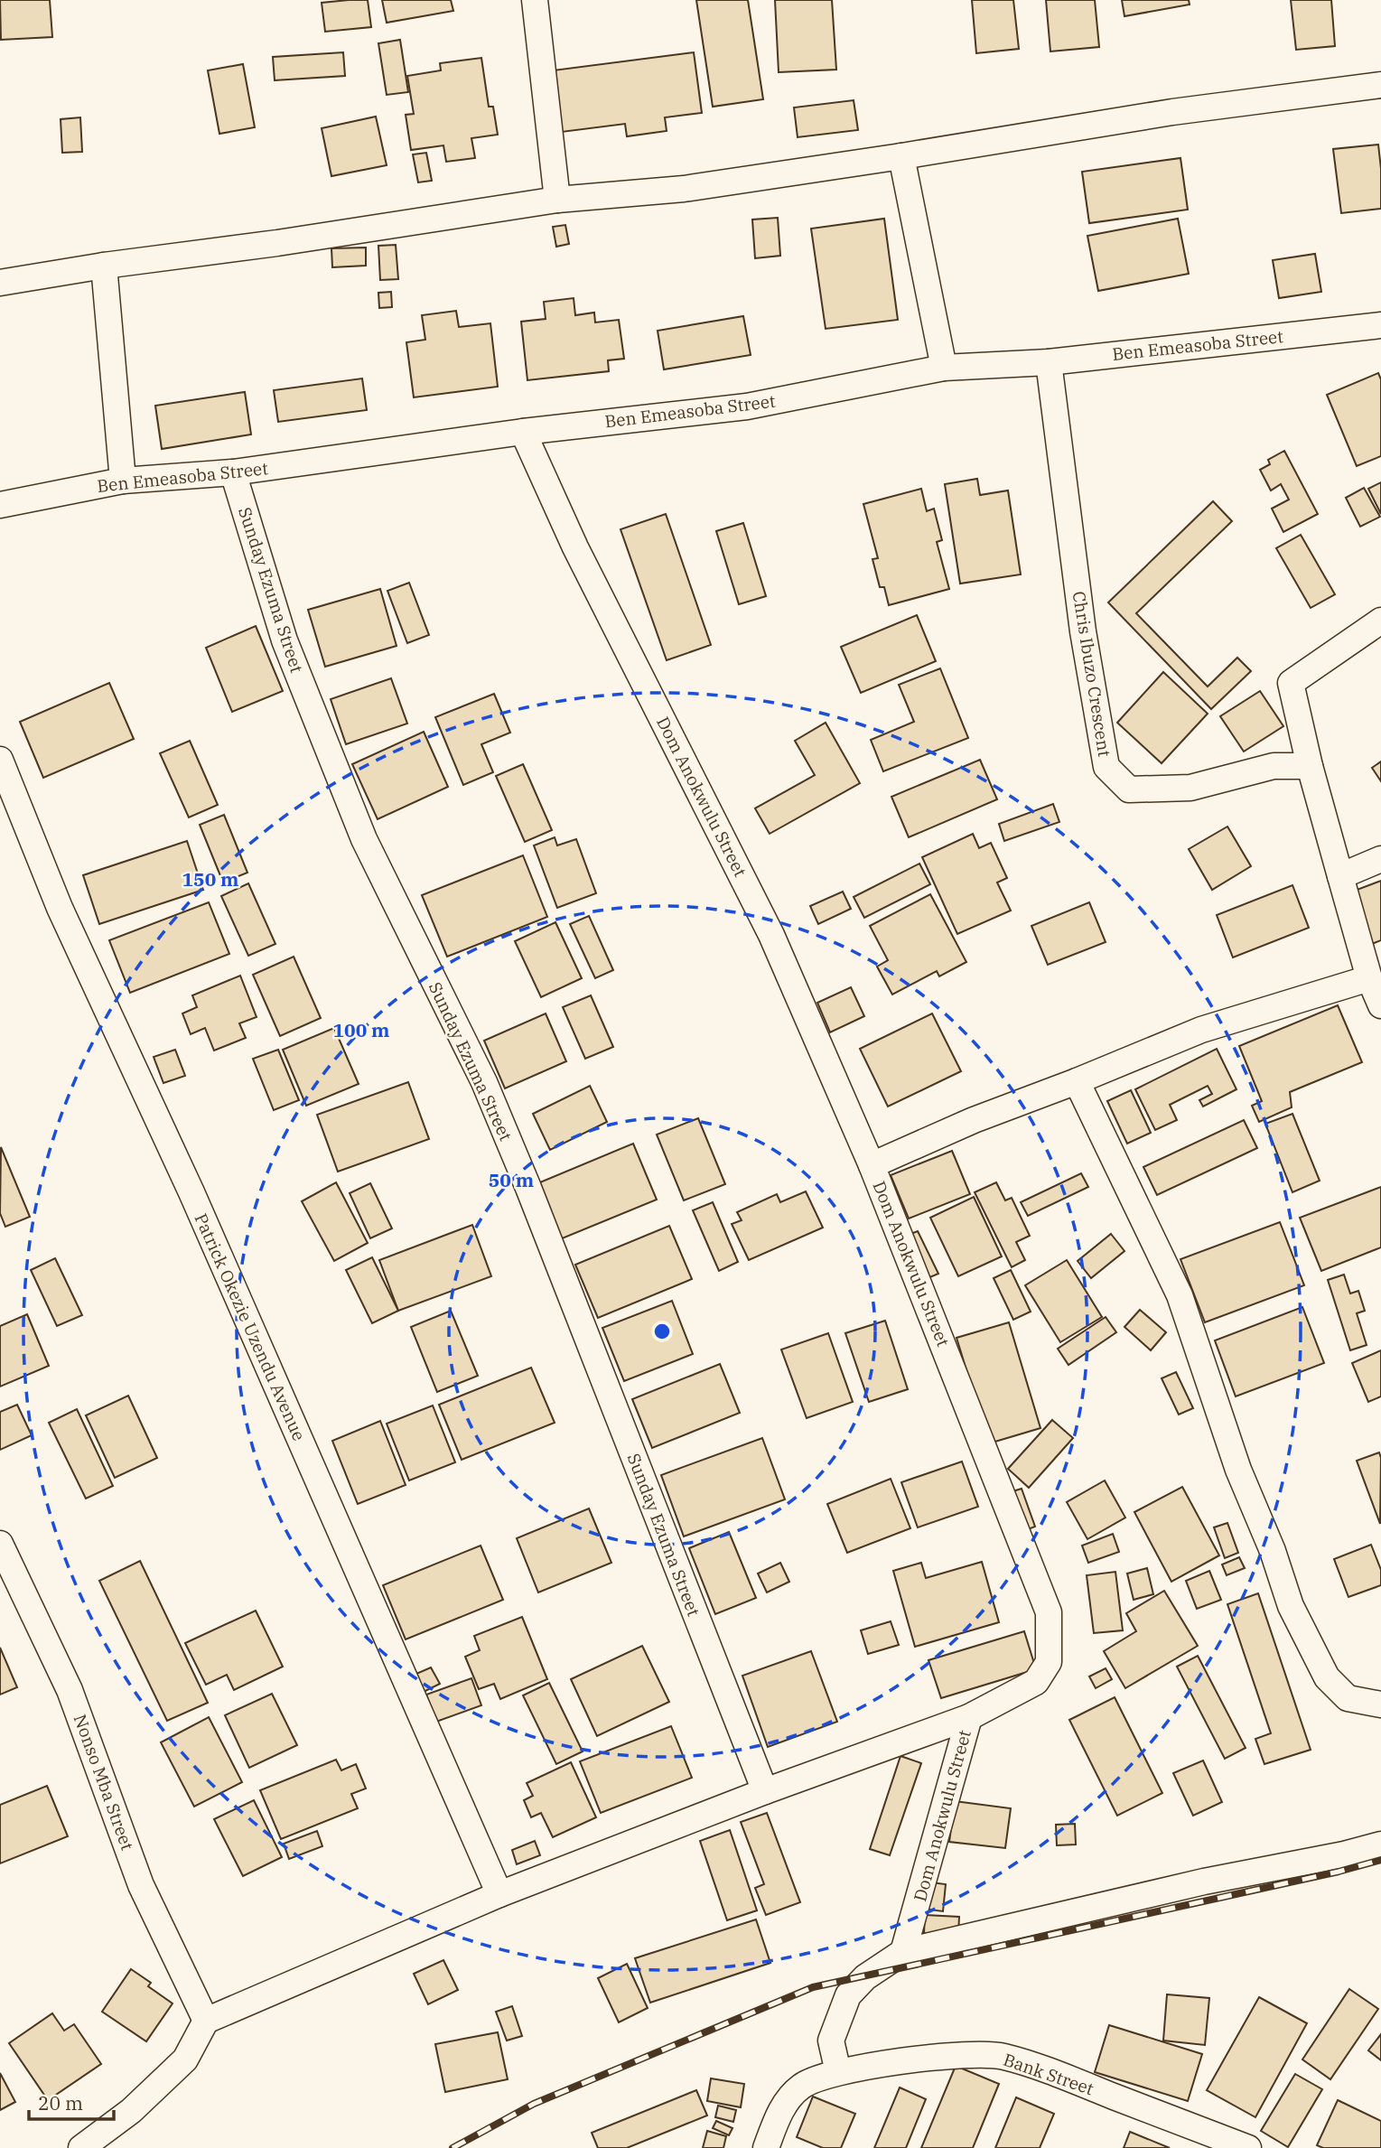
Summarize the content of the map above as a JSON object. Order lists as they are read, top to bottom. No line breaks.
{"streets":{"street":["Ben Emeasoba Street","Sunday Ezuma Street","Chris Ibuzo Crescent","Dom Anokwulu Street","Patrick Okezie Uzendu Avenue","Nonso Mba Street","Bank Street"]},"crossings":[["Ben Emeasoba Street","Sunday Ezuma Street"],["Ben Emeasoba Street","Chris Ibuzo Crescent"],["Ben Emeasoba Street","Dom Anokwulu Street"]],"scale_bar":"20 m","rings":["150 m","100 m","50 m"]}
